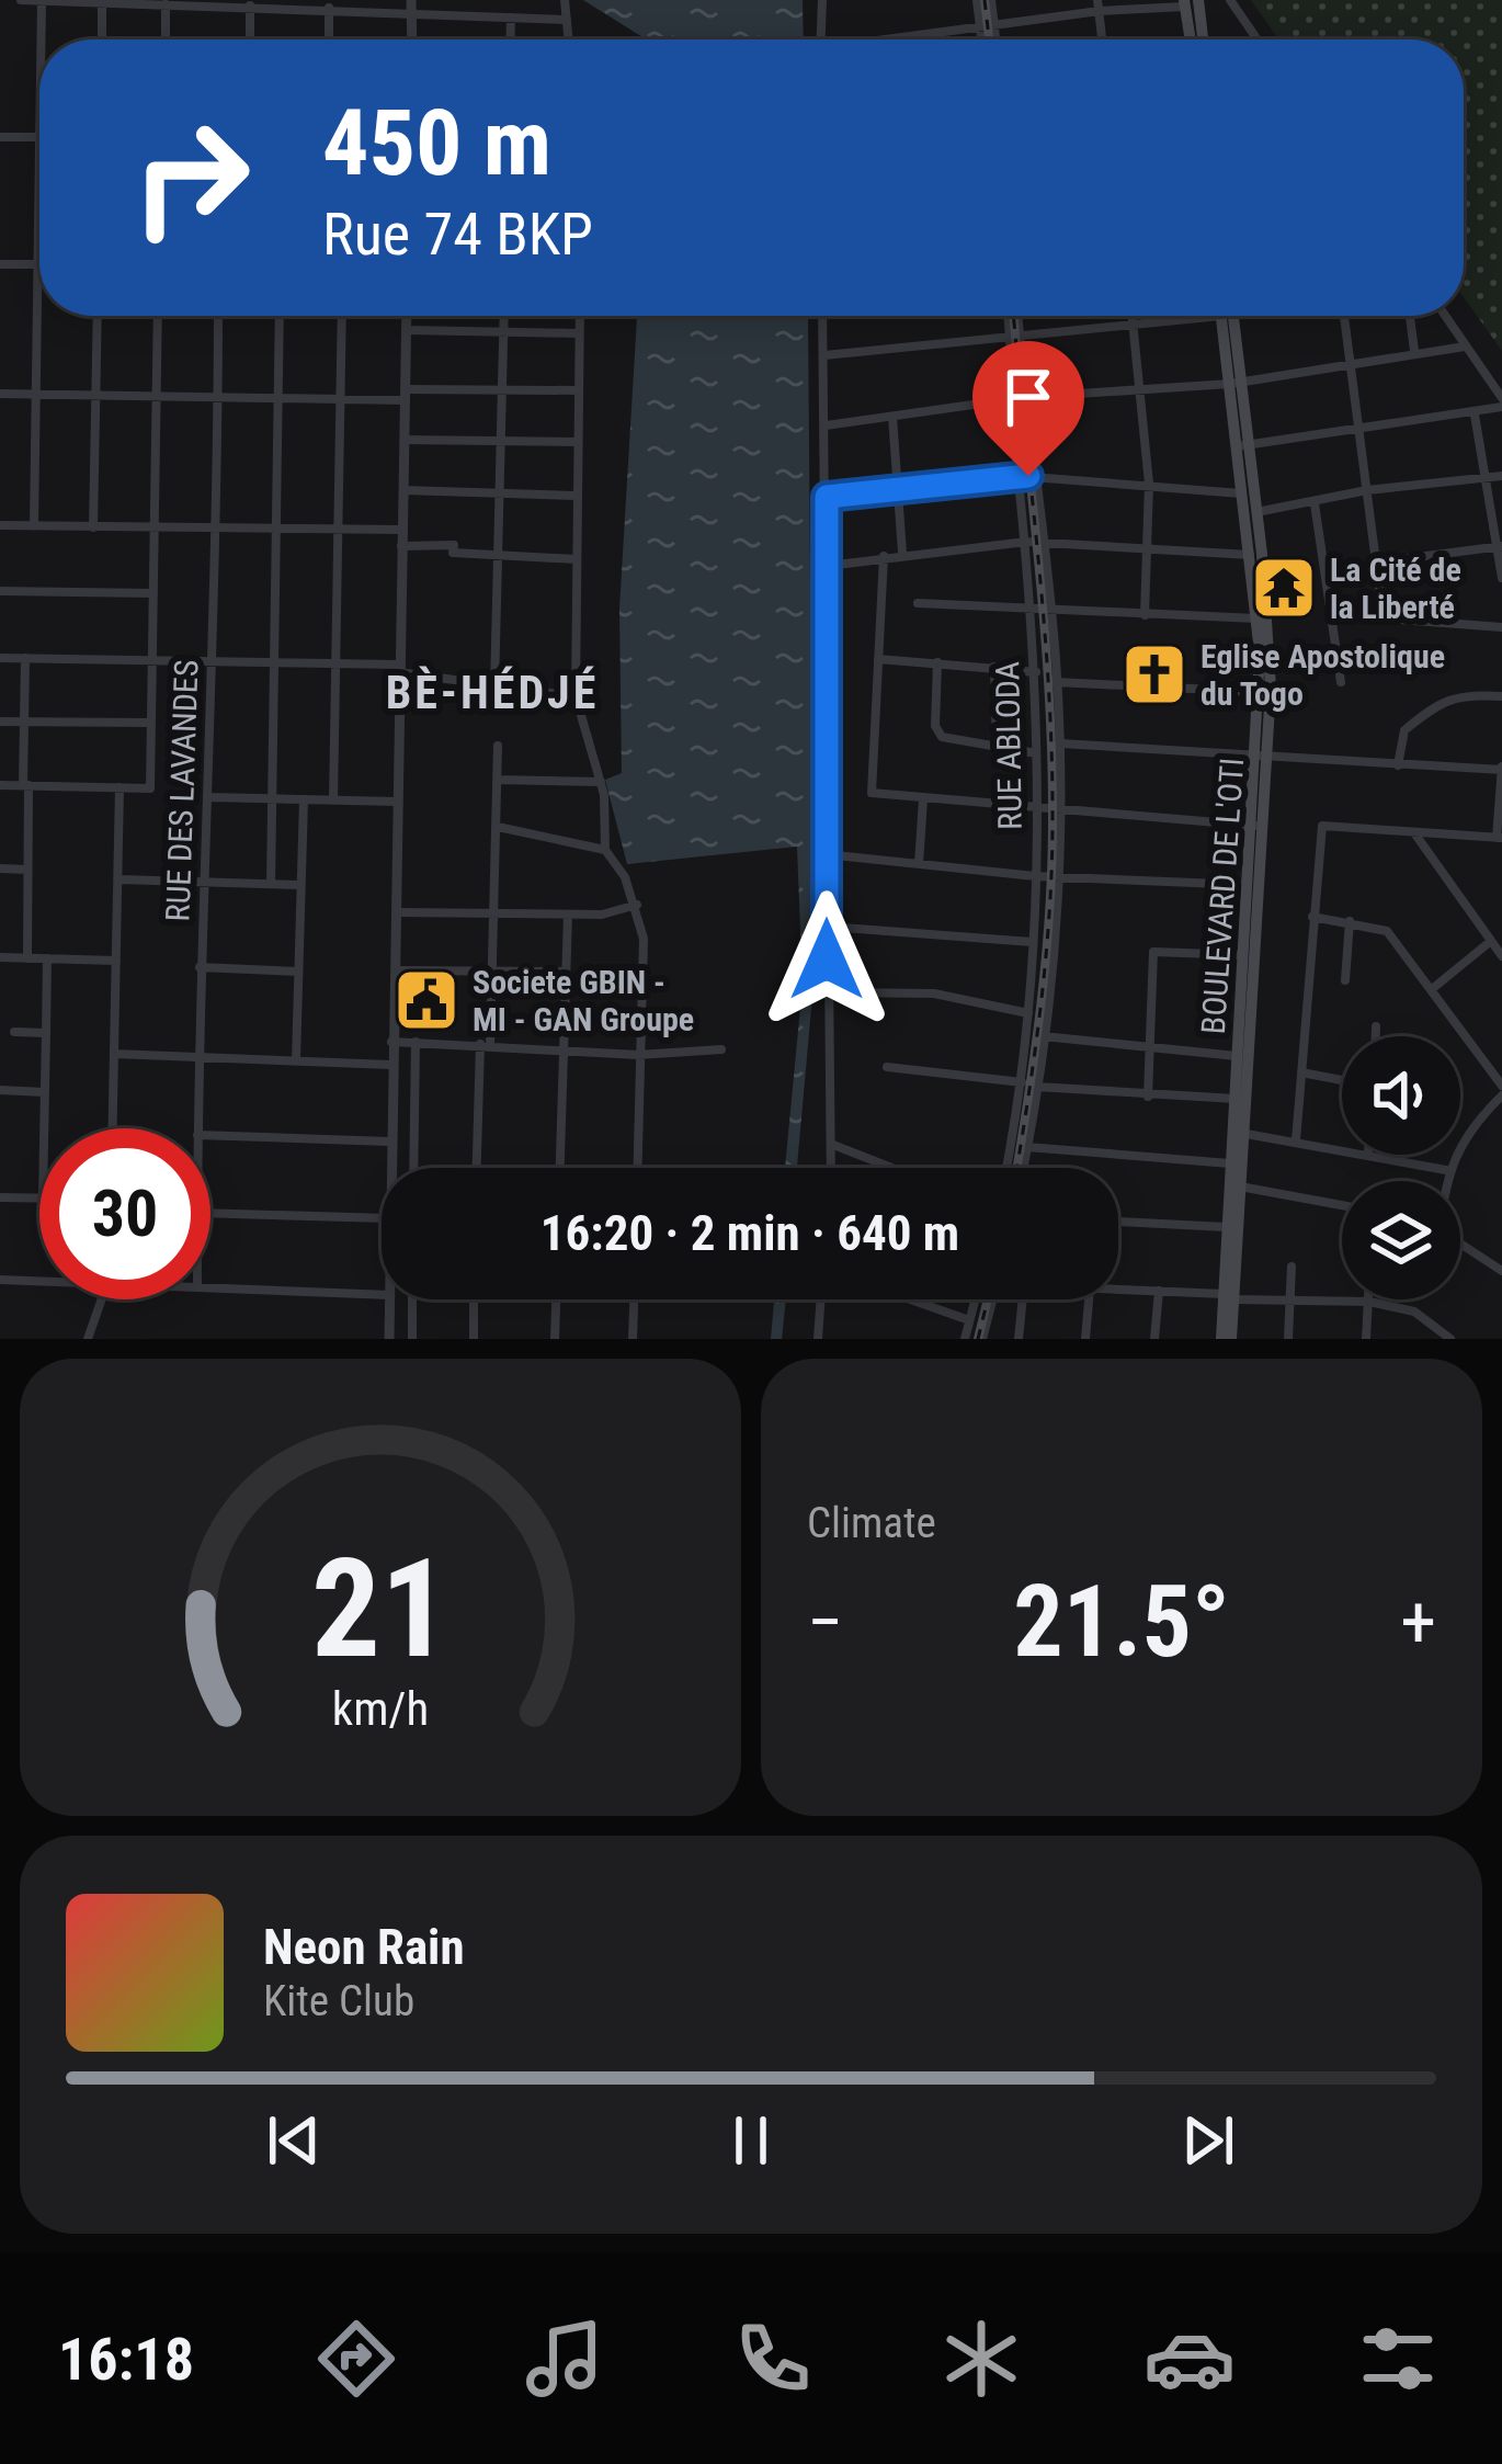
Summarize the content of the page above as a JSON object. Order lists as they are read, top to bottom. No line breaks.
{"streets":{"main road":["BOULEVARD DE L'OTI"],"street":["RUE ABLODA","RUE DES LAVANDES"]},"districts":["BÈ-HÉDJÉ"],"places":{"temple":["La Cité de la Liberté"],"church":["Eglise Apostolique du Togo"],"public building":["Societe GBIN - MI - GAN Groupe"]},"page":{"turn":["450 m","Rue 74 BKP"],"limit":"30","trip":"16:20 · 2 min · 640 m","tile":"Climate","heat":["−","21.5°","+"],"song":["Neon Rain","Kite Club"],"tabs":"16:18","gauge":["21","km/h"]}}
